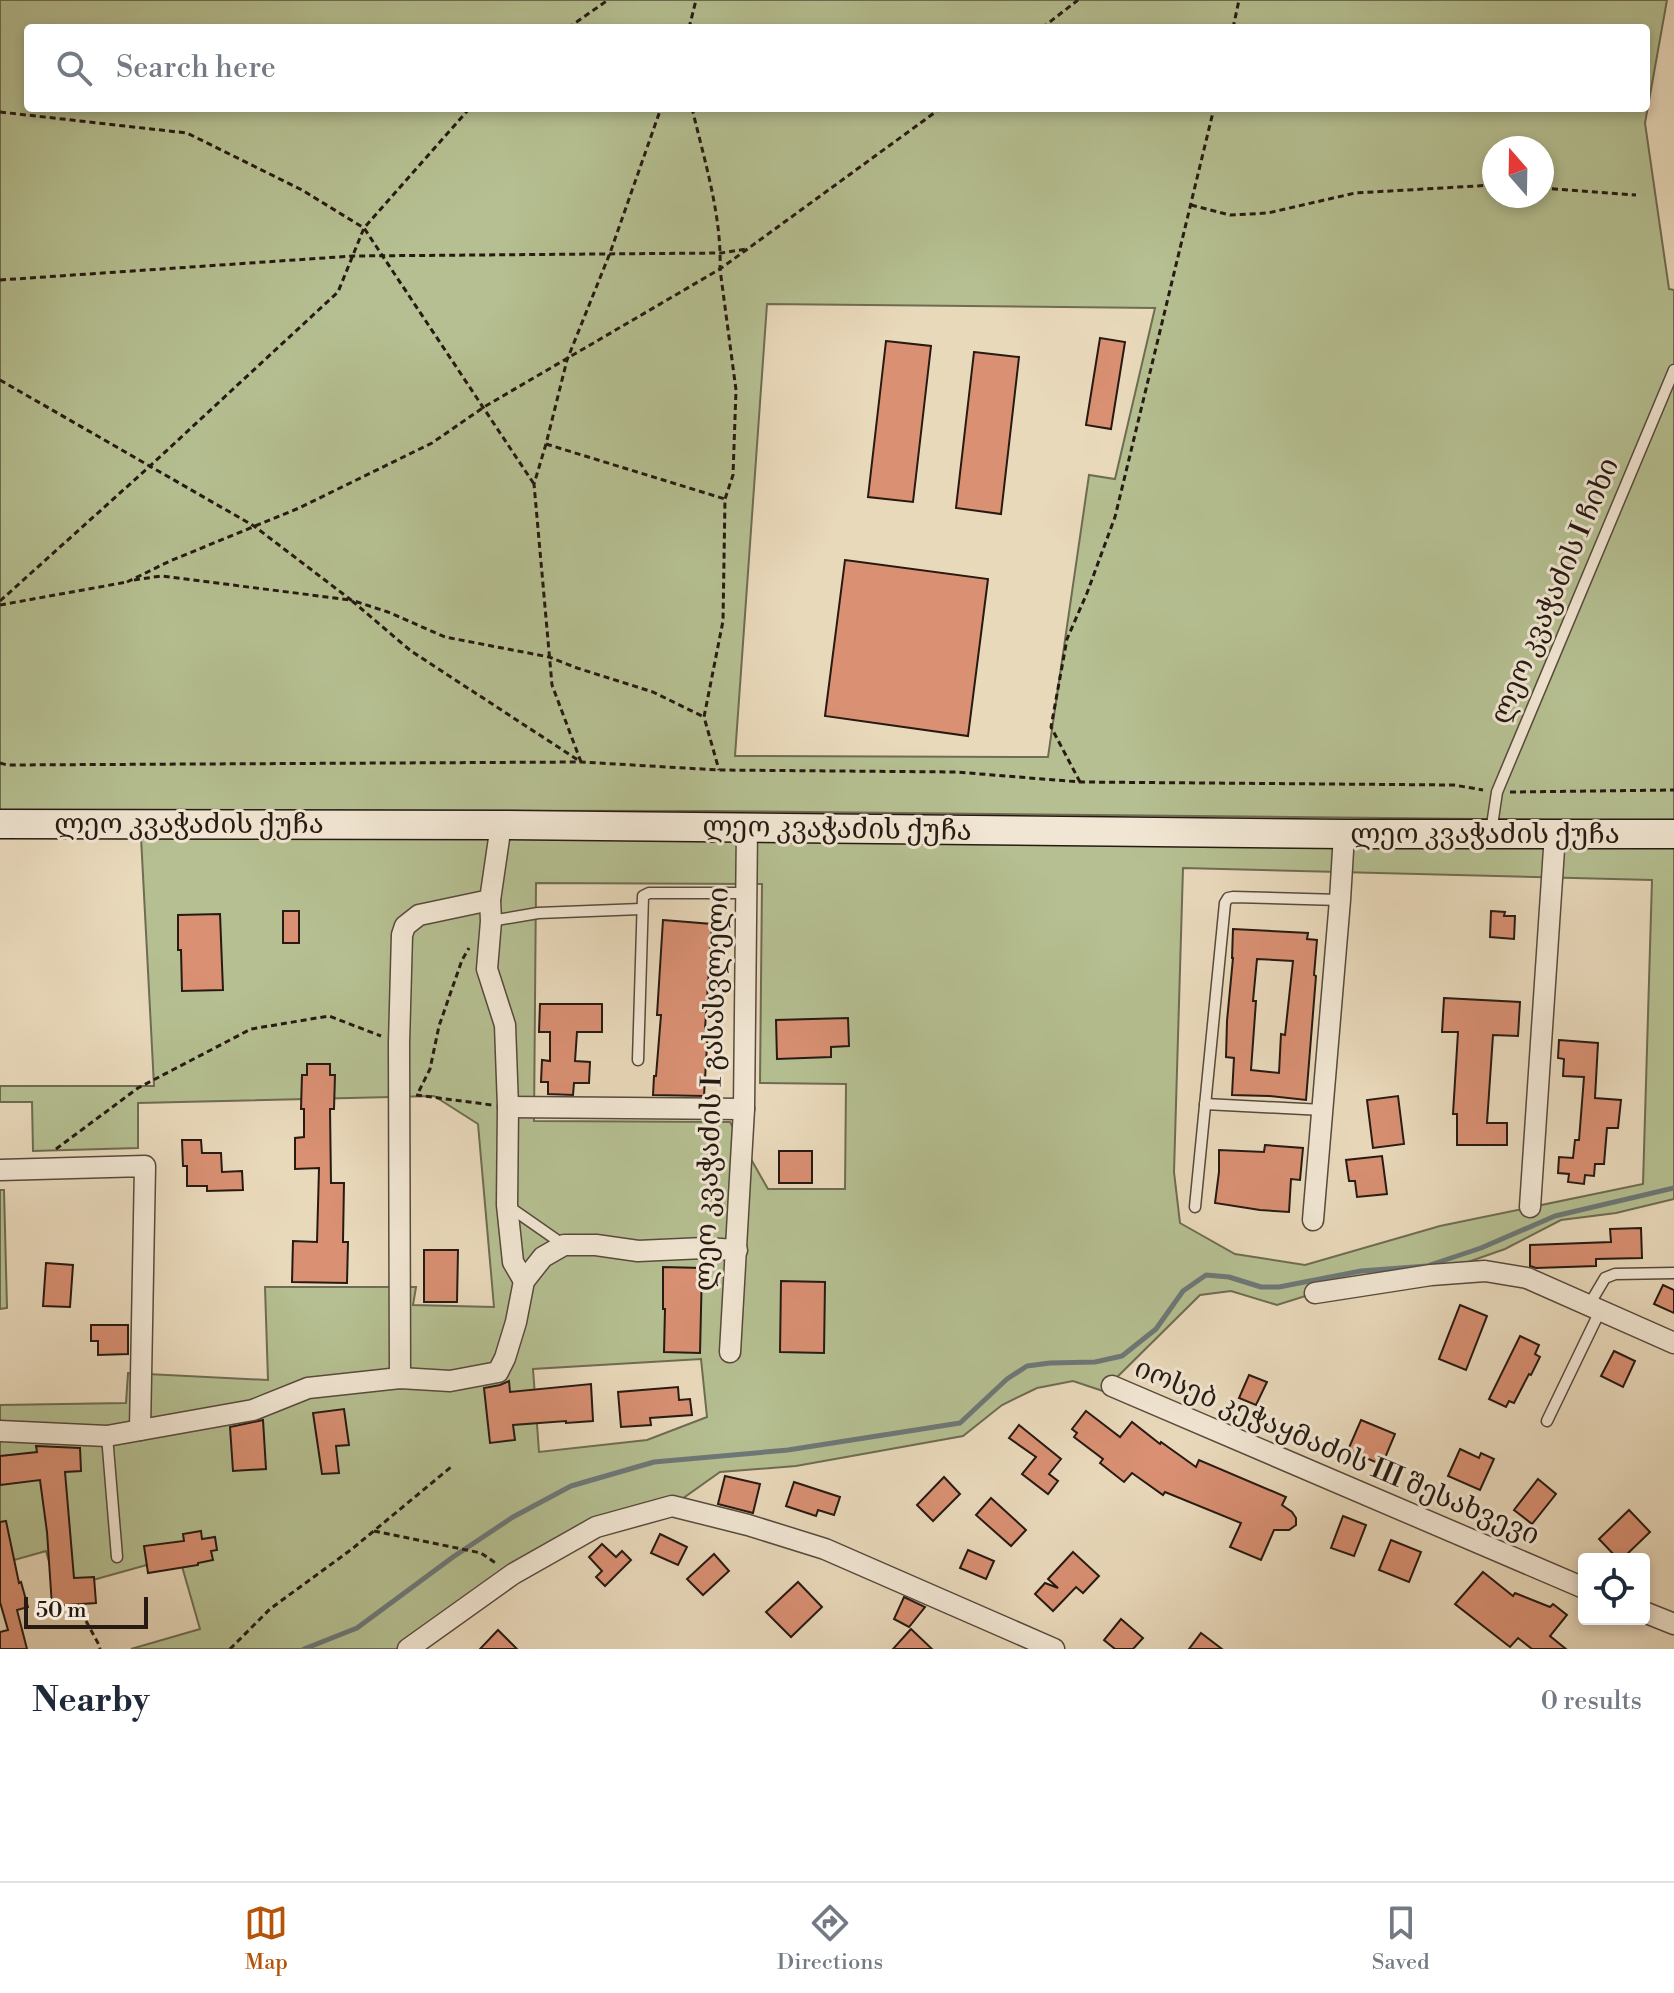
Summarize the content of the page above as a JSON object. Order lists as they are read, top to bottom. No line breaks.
{"streets":{"main road":["ლეო კვაჭაძის ქუჩა"],"street":["ლეო კვაჭაძის I გასასვლელი","იოსებ კეჭაყმაძის III შესახვევი"],"lane":["ლეო კვაჭაძის I ჩიხი"]},"crossings":[["ლეო კვაჭაძის I ჩიხი","ლეო კვაჭაძის ქუჩა"],["ლეო კვაჭაძის ქუჩა","ლეო კვაჭაძის I გასასვლელი"]],"scale_bar":"50 m","north":"top","page":{"search":"Search here","scale":"50 m","heading":["Nearby","0 results"],"nav":["Map","Directions","Saved"]}}
